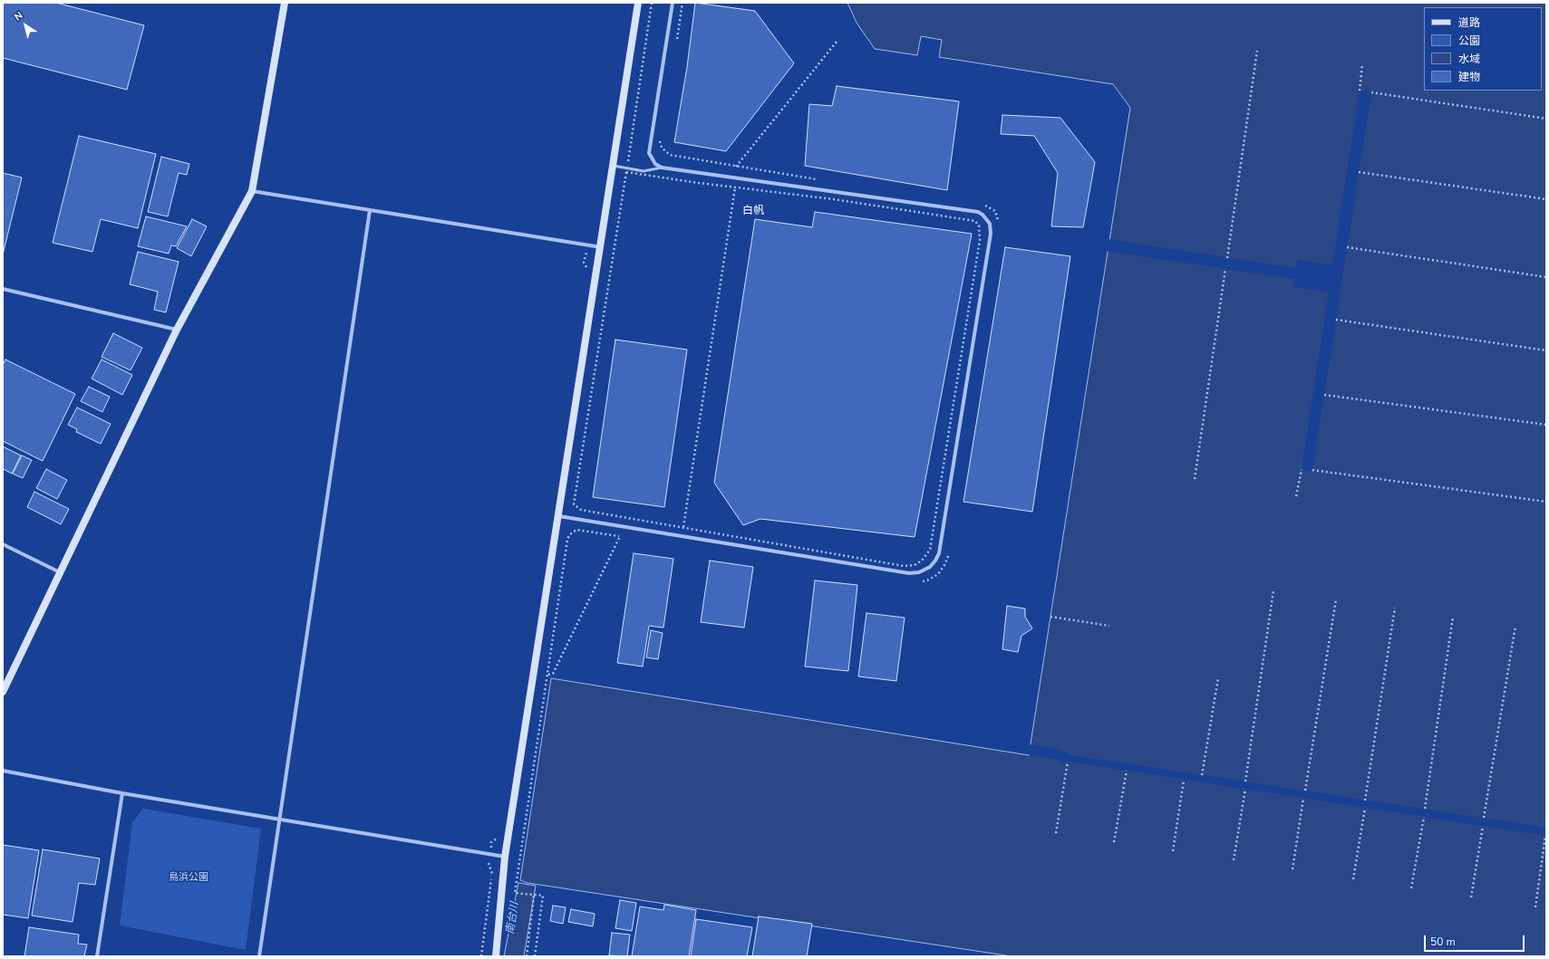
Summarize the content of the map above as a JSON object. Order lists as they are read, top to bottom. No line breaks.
{"districts":["白帆"],"water":["南台川"],"parks":["鳥浜公園"],"legend":["道路","公園","水域","建物"],"scale_bar":"50 m","north":"top left"}
